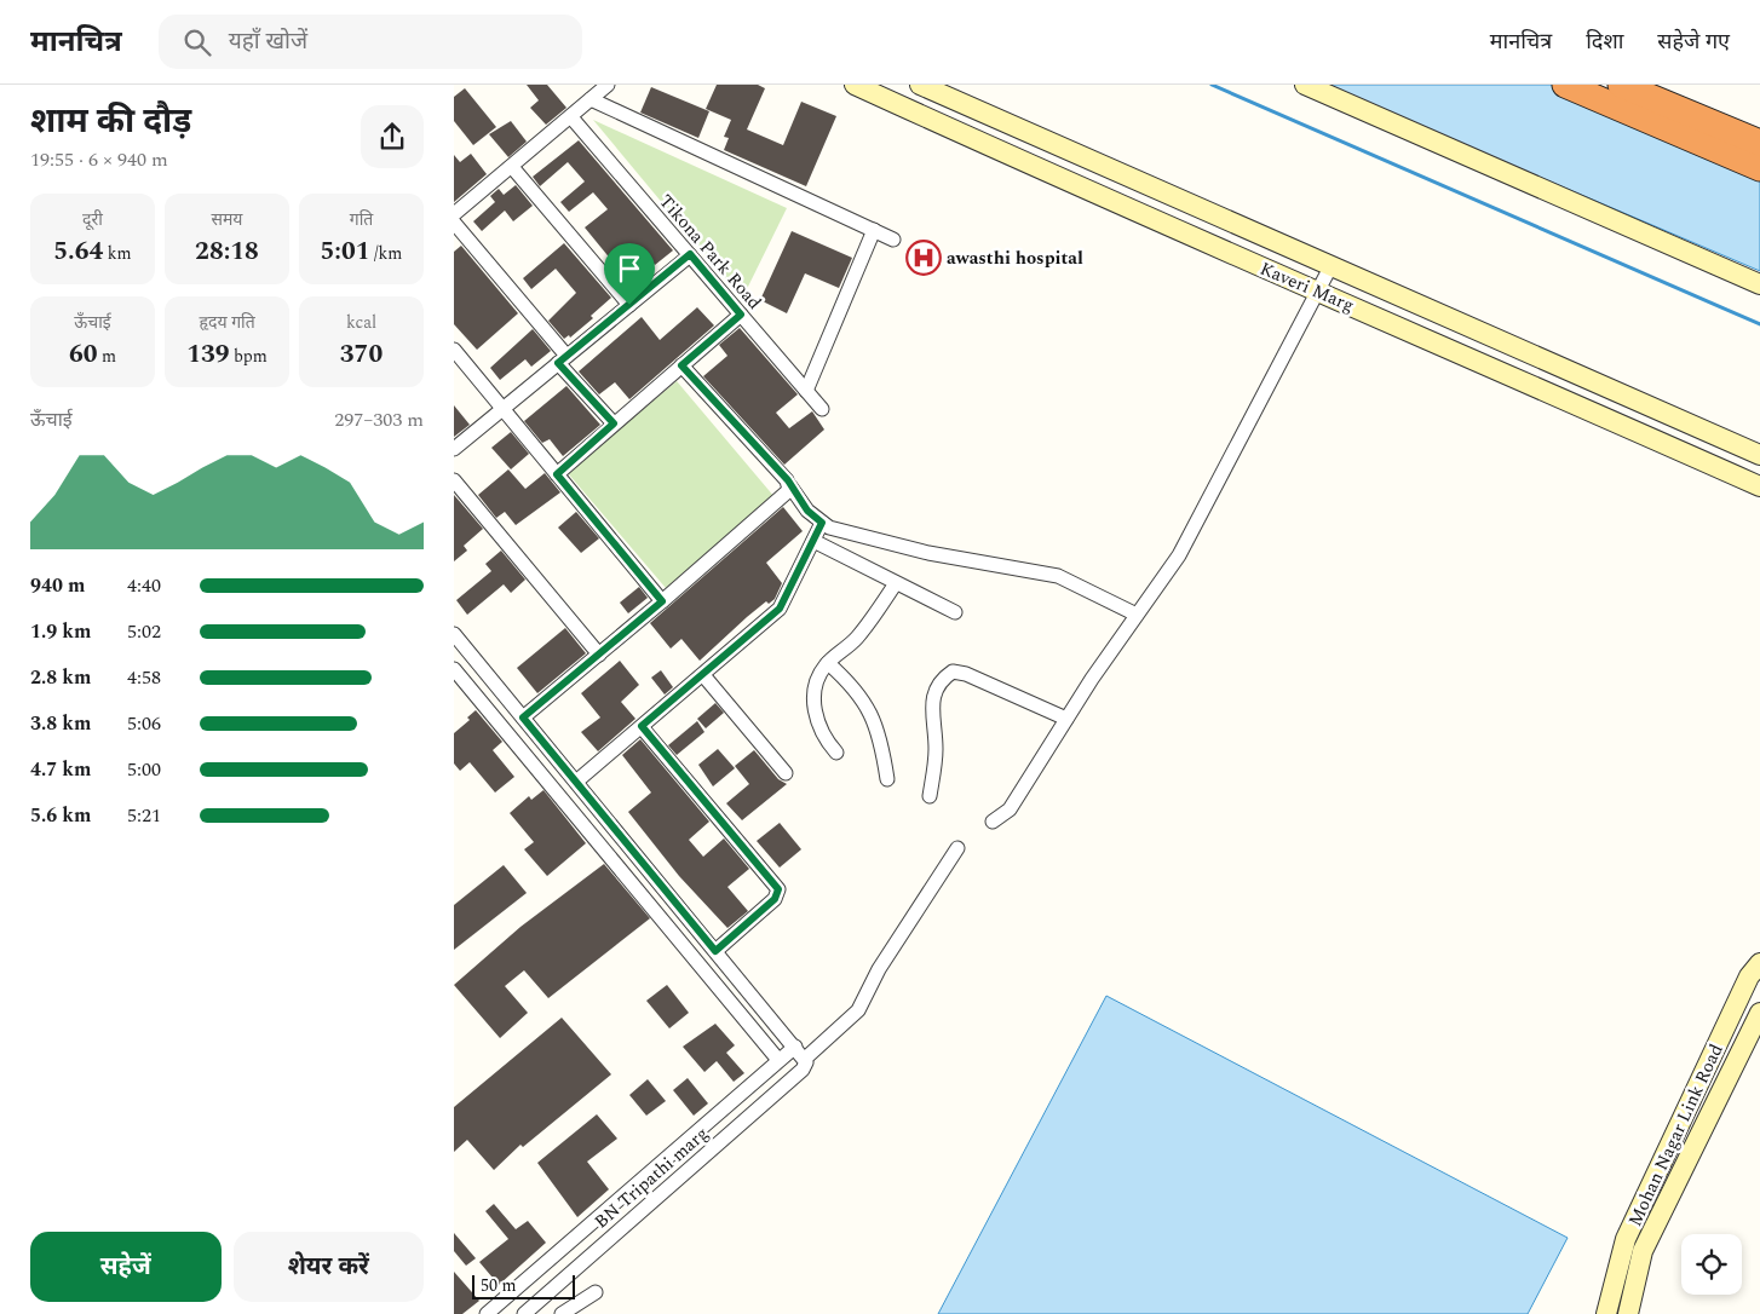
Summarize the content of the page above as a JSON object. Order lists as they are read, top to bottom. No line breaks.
{"streets":{"street":["Tikona Park Road","Kaveri Marg","Mohan Nagar Link Road","BN Tripathi marg"]},"places":{"hospital":["awasthi hospital"]},"scale_bar":"50 m","page":{"header":"मानचित्र","search":"यहाँ खोजें","nav":["मानचित्र","दिशा","सहेजे गए"],"heading":["शाम की दौड़","19:55 · 6 × 940 m"],"stats":[["दूरी","5.64 km"],["समय","28:18"],["गति","5:01 /km"],["ऊँचाई","60 m"],["हृदय गति","139 bpm"],["kcal","370"]],"chart":["ऊँचाई","297–303 m"],"list":[{"name":"940 m","note":"4:40"},{"name":"1.9 km","note":"5:02"},{"name":"2.8 km","note":"4:58"},{"name":"3.8 km","note":"5:06"},{"name":"4.7 km","note":"5:00"},{"name":"5.6 km","note":"5:21"}],"buttons":["सहेजें","शेयर करें"],"scale":"50 m"}}
